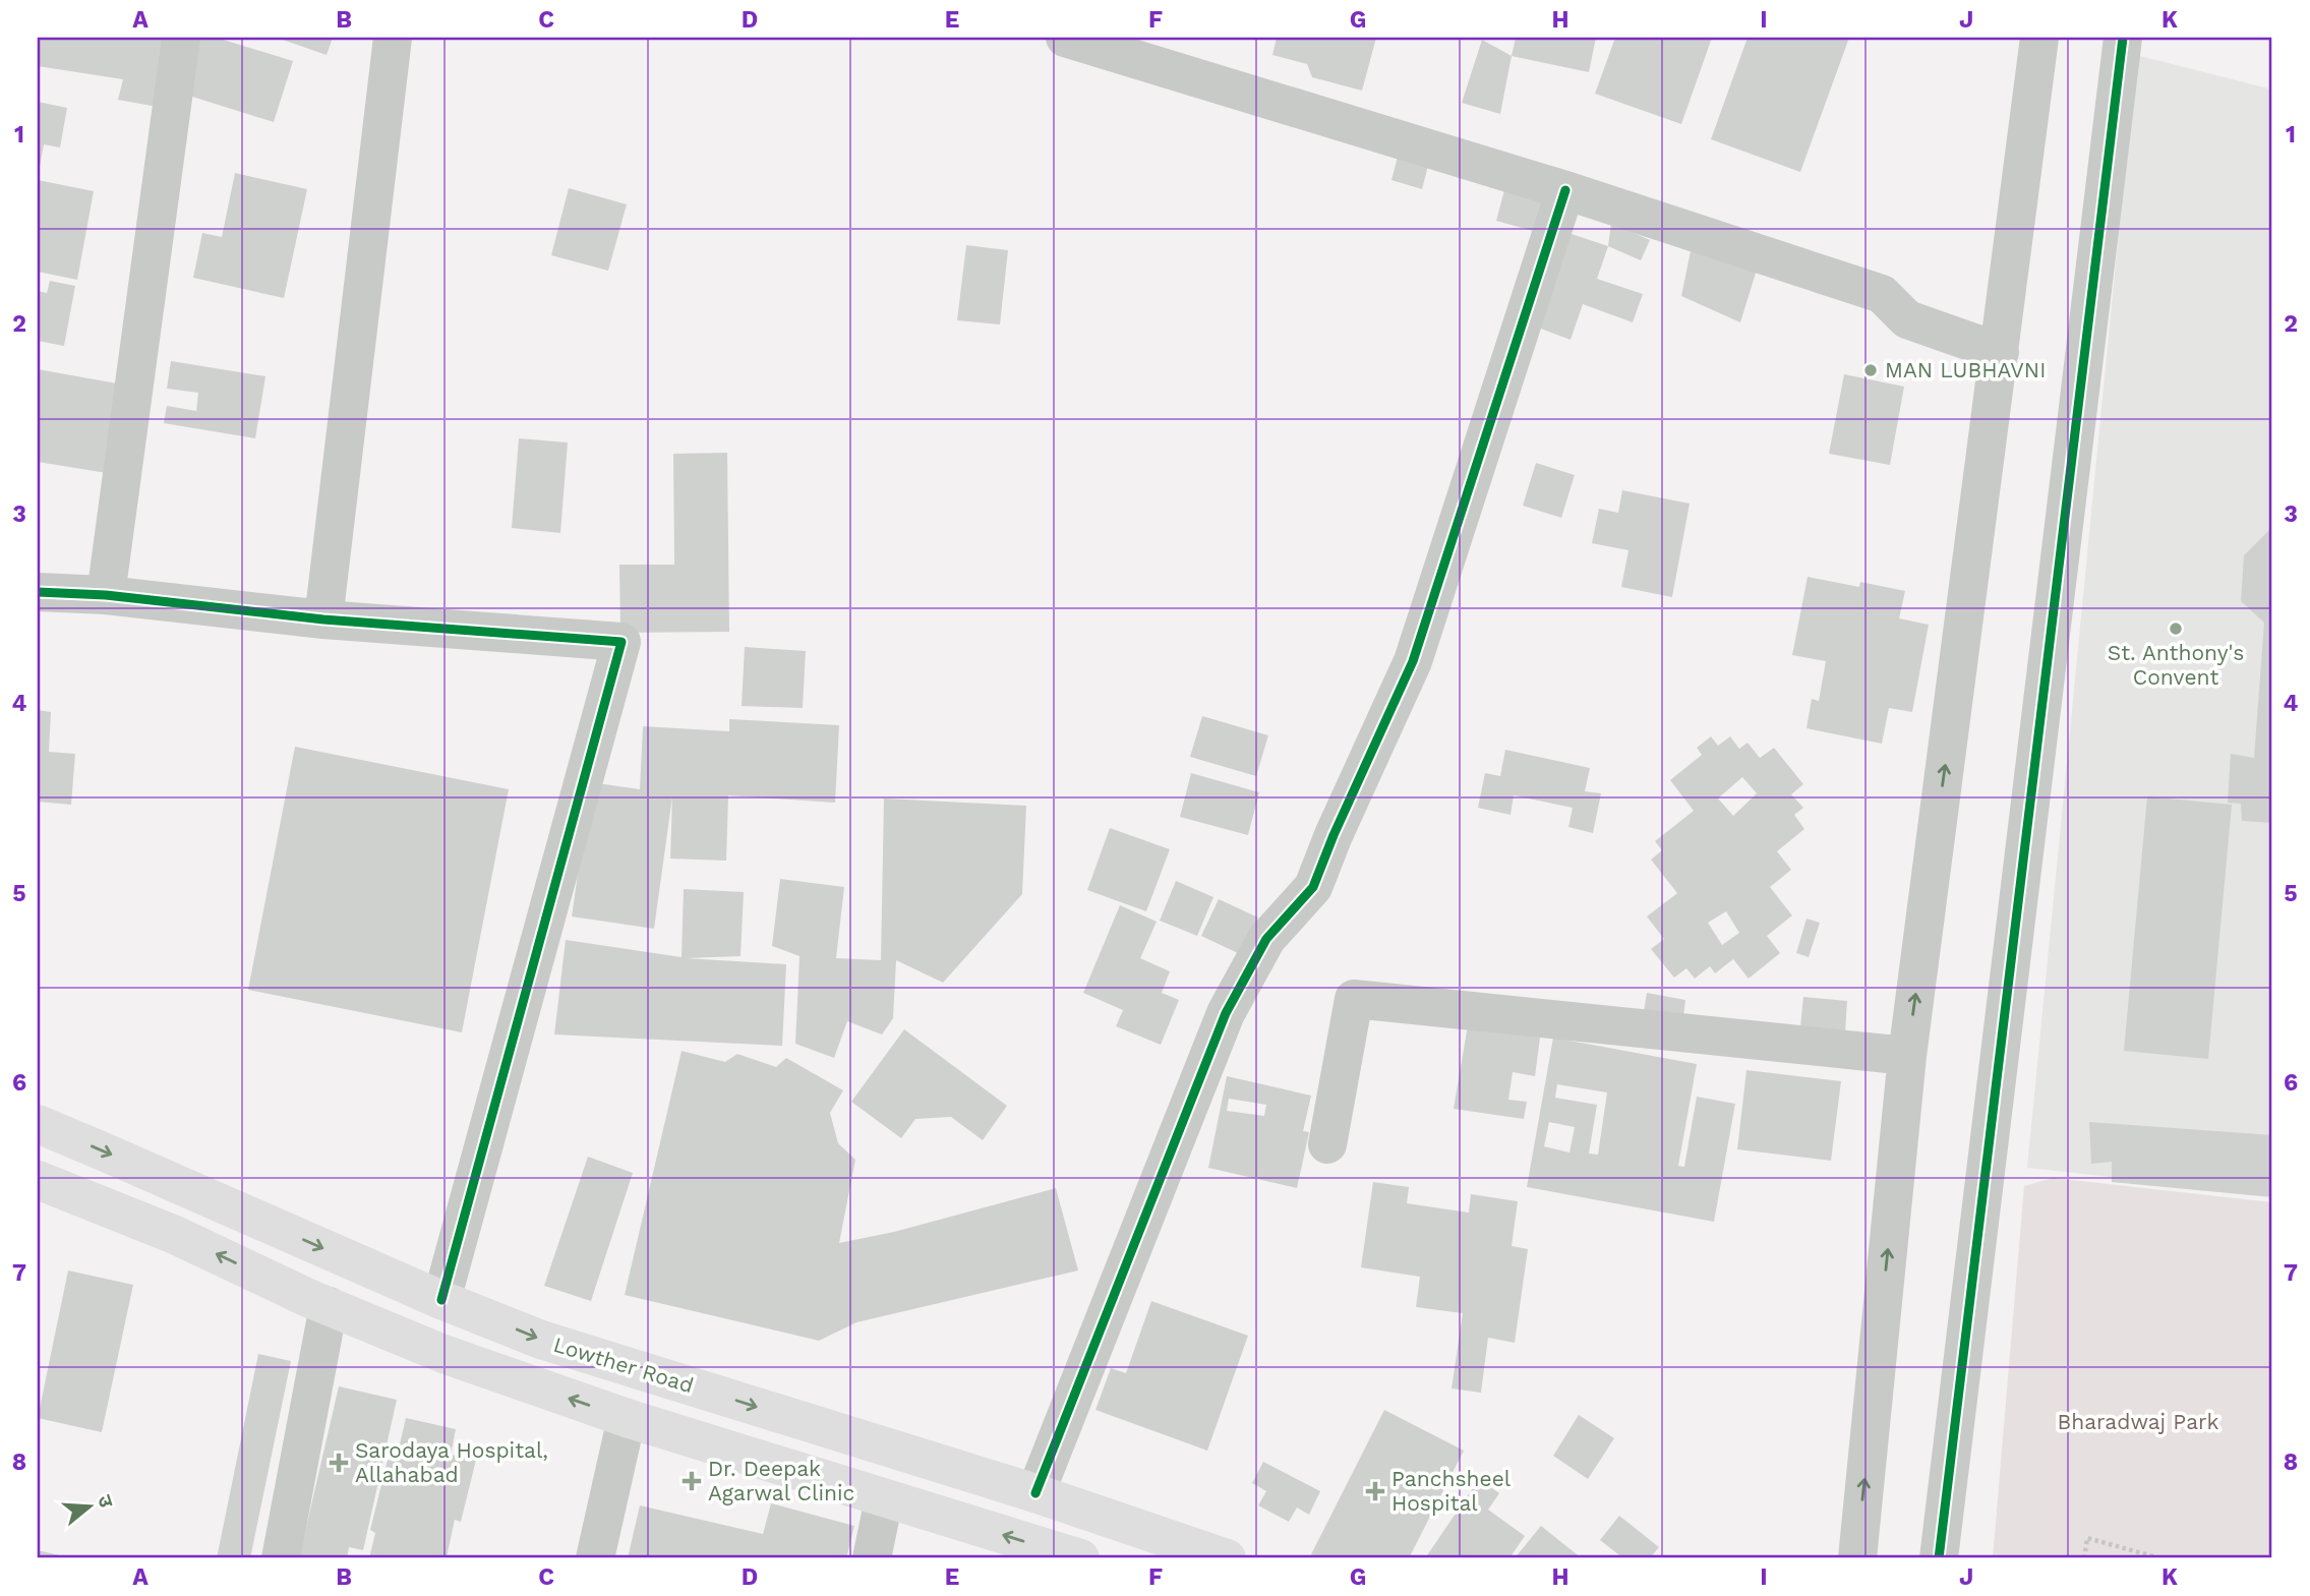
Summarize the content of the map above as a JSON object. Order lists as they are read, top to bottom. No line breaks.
{"streets":{"main road":["Lowther Road"]},"parks":["Bharadwaj Park"],"places":{"other":["MAN LUBHAVNI","St. Anthony's Convent"],"health":["Sarodaya Hospital, Allahabad","Dr. Deepak Agarwal Clinic","Panchsheel Hospital"]},"north":"right","grid":{"columns":["A","B","C","D","E","F","G","H","I","J","K"],"rows":["1","2","3","4","5","6","7","8"]}}
